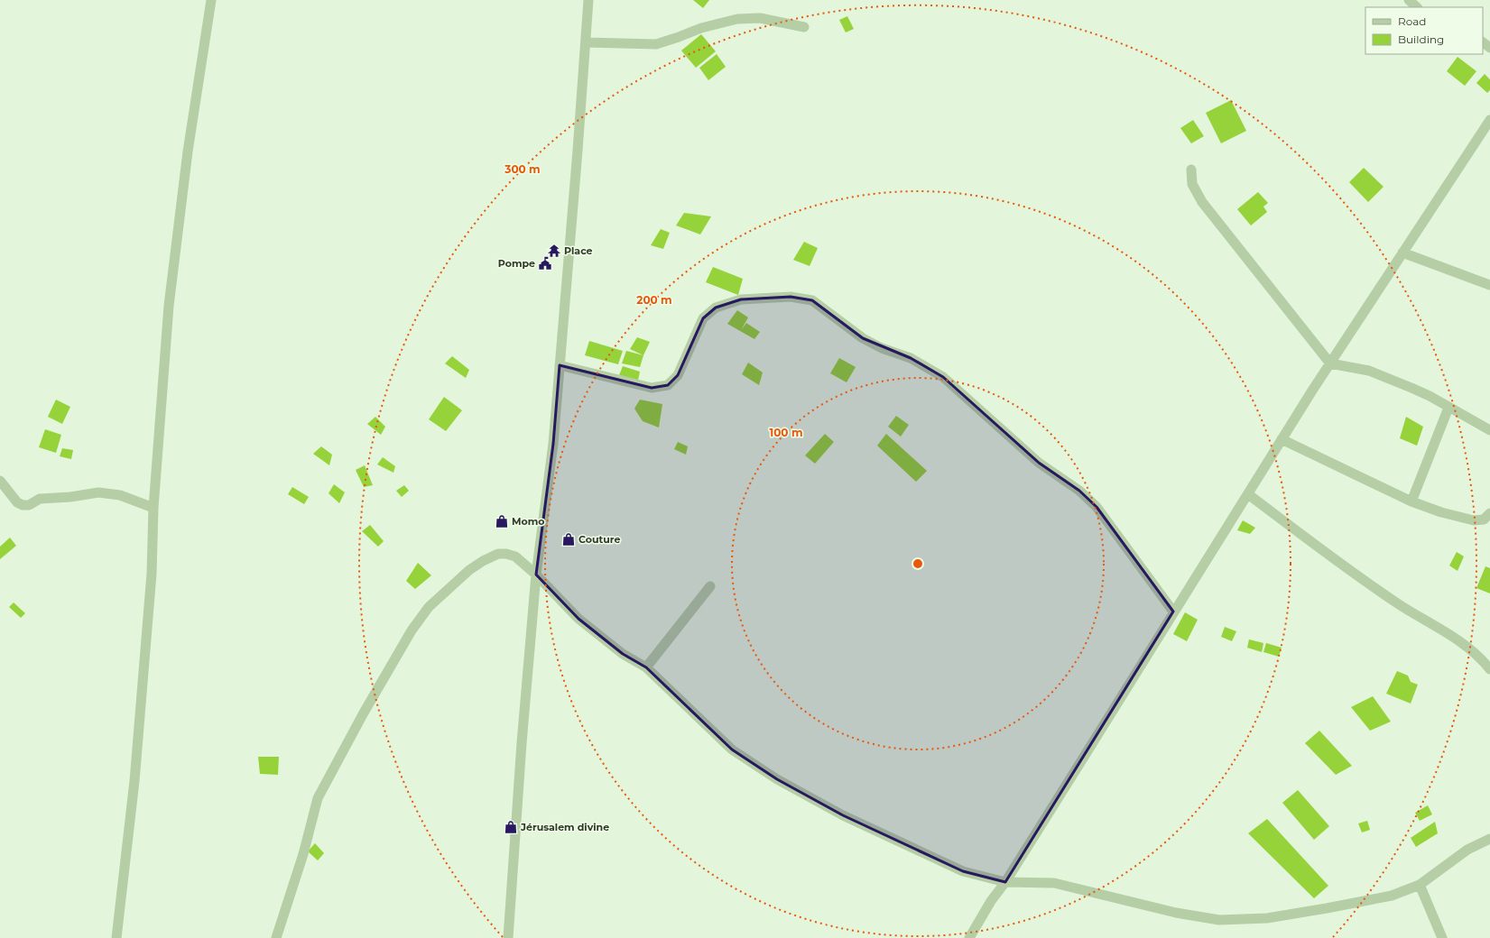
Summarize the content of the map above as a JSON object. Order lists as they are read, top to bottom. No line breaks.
{"places":{"temple":["Place"],"public building":["Pompe"],"shop":["Momo","Couture","Jérusalem divine"]},"legend":["Road","Building"],"rings":["300 m","200 m","100 m"]}
